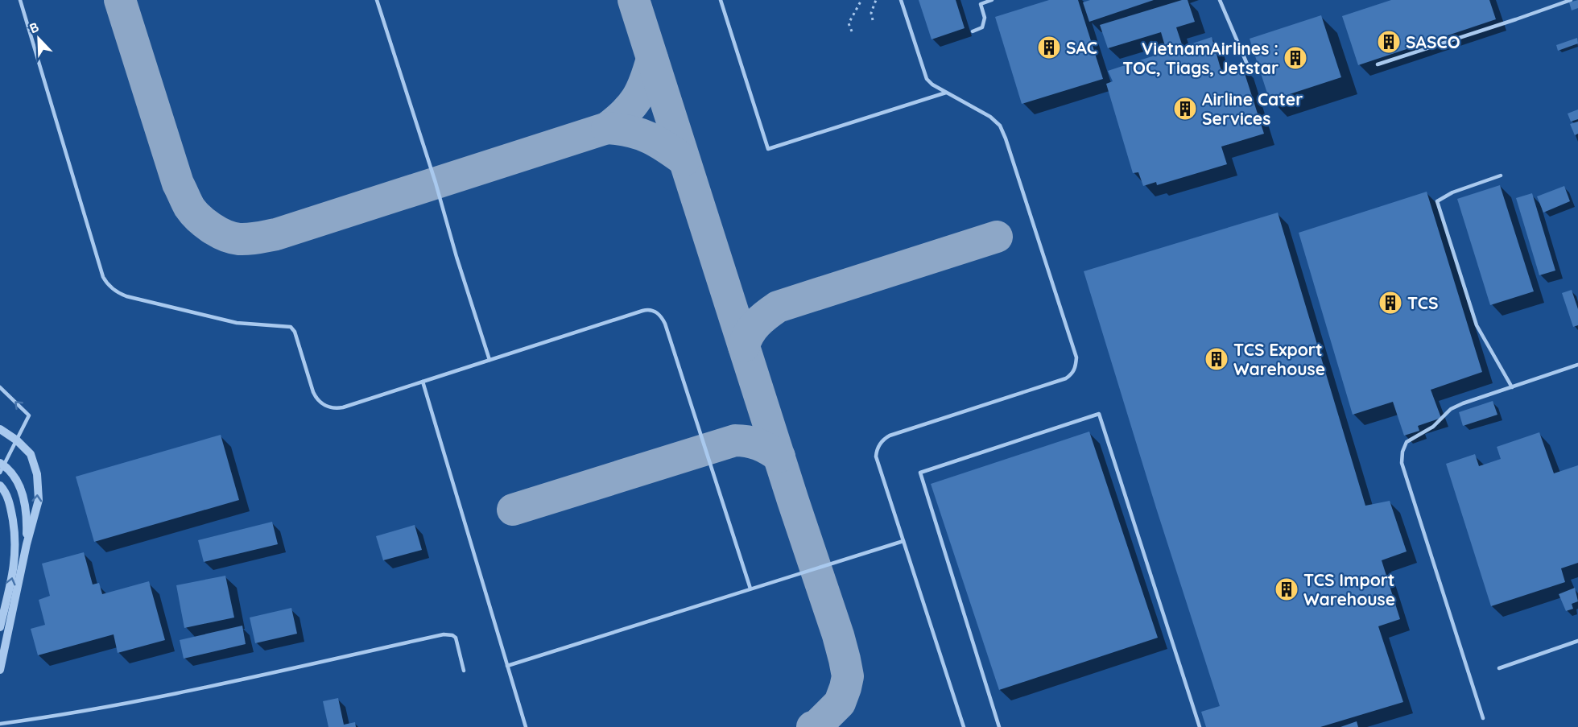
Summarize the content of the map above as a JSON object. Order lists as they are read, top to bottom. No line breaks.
{"places":{"building":["SASCO","SAC","VietnamAirlines : TOC, Tiags, Jetstar","Airline Cater Services","TCS","TCS Export Warehouse","TCS Import Warehouse"]},"north":"top left"}
